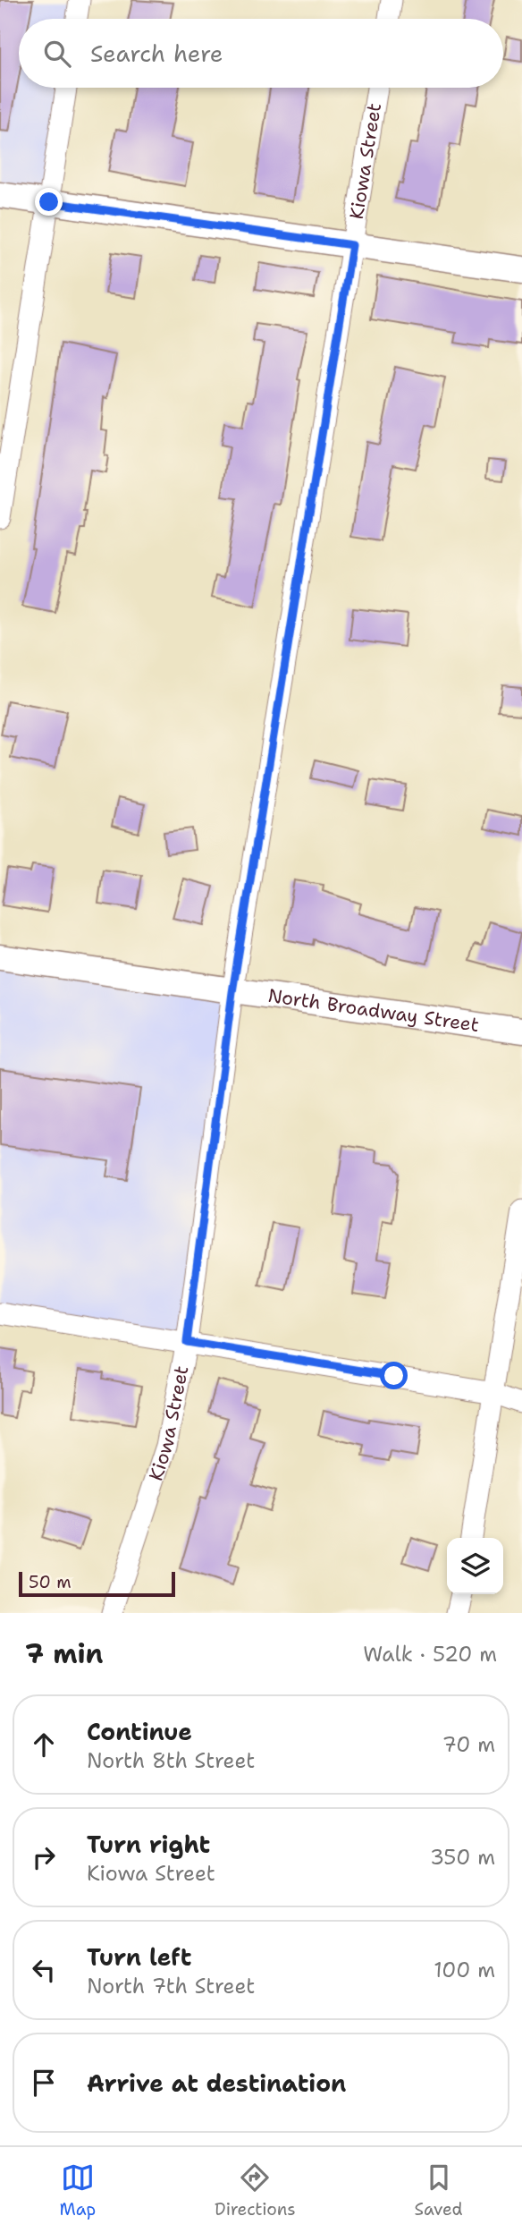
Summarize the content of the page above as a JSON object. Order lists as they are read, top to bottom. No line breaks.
{"streets":{"street":["Kiowa Street","North Broadway Street"]},"crossings":[["Kiowa Street","North Broadway Street"]],"scale_bar":"50 m","page":{"search":"Search here","scale":"50 m","heading":["7 min","Walk · 520 m"],"list":[["Continue","North 8th Street","70 m"],["Turn right","Kiowa Street","350 m"],["Turn left","North 7th Street","100 m"],"Arrive at destination"],"nav":["Map","Directions","Saved"]}}
